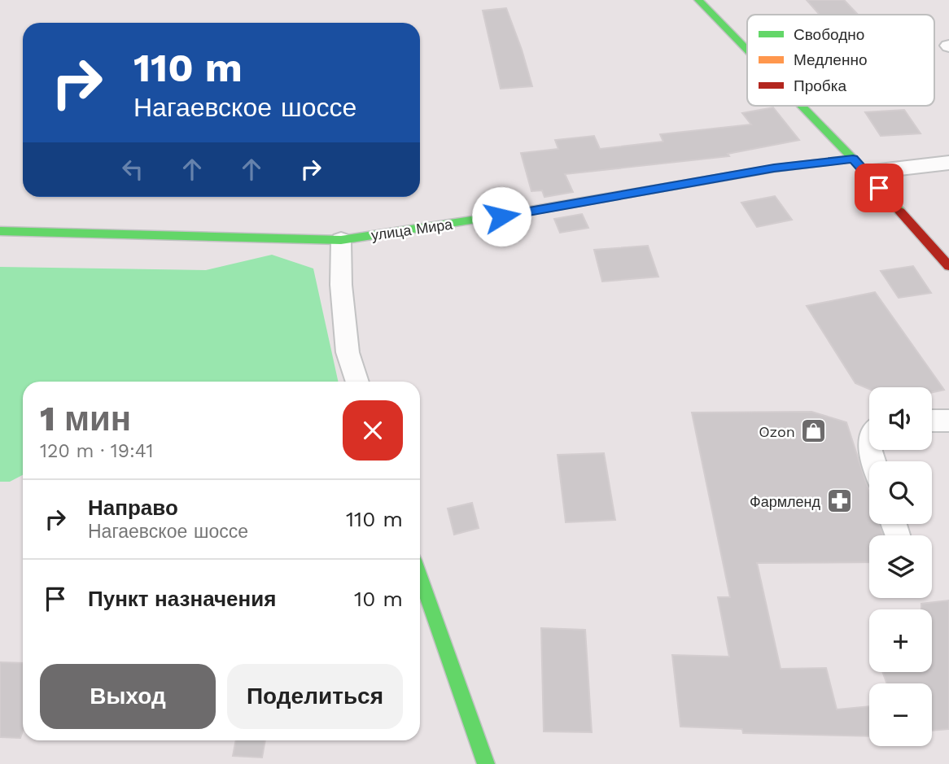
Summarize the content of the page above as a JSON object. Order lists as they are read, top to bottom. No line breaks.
{"streets":{"street":["улица Мира"]},"places":{"shop":["Ozon"],"pharmacy":["Фармленд"]},"legend":["Свободно","Медленно","Пробка"],"page":{"turn":["110 m","Нагаевское шоссе"],"heading":["1 мин","120 m · 19:41"],"map_buttons":["+","−"],"list":[{"name":"Направо","note":"Нагаевское шоссе","value":"110 m"},{"name":"Пункт назначения","value":"10 m"}],"buttons":["Выход","Поделиться"]}}
